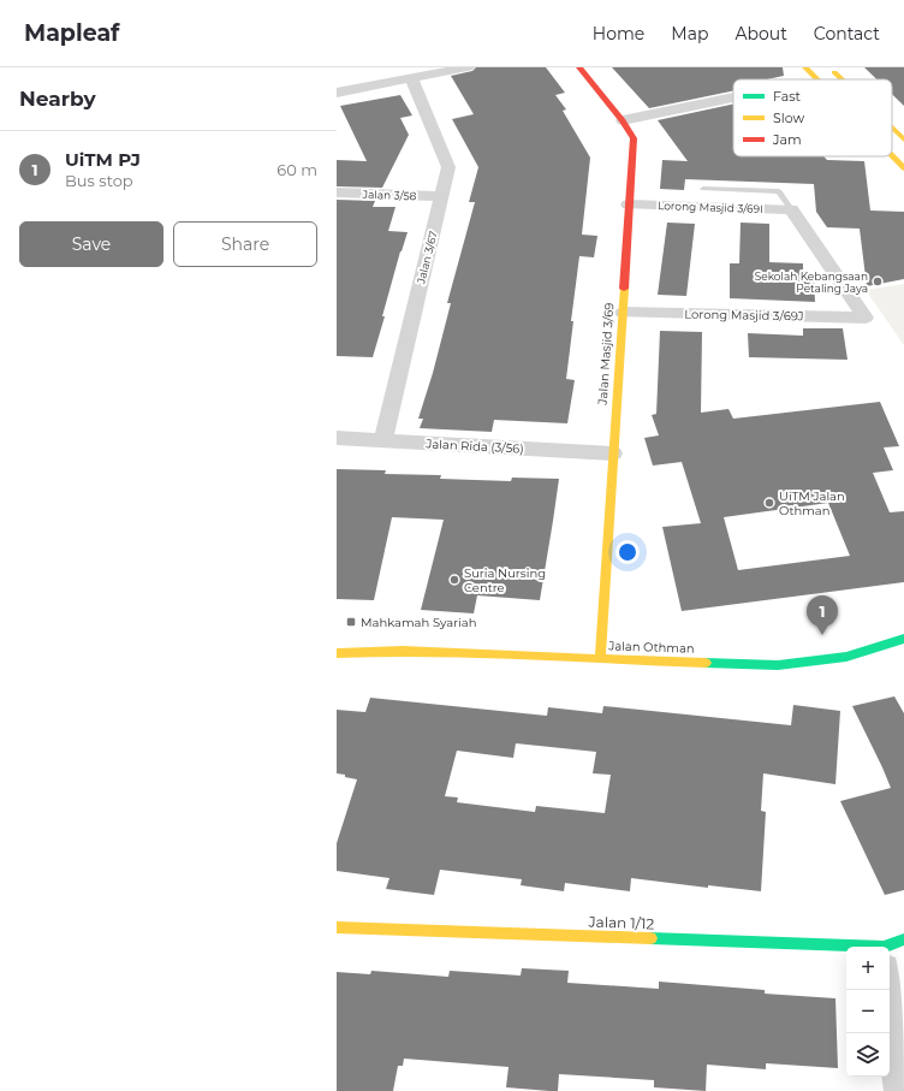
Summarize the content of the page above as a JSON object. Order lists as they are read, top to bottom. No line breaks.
{"streets":{"street":["Jalan 3/58","Lorong Masjid 3/69I","Jalan 3/67","Lorong Masjid 3/69J","Jalan Masjid 3/69","Jalan Rida (3/56)","Jalan Othman","Jalan 1/12"]},"crossings":[["Jalan 3/58","Jalan 3/67"],["Lorong Masjid 3/69I","Lorong Masjid 3/69J"],["Lorong Masjid 3/69I","Jalan Masjid 3/69"],["Jalan 3/67","Jalan Rida (3/56)"],["Lorong Masjid 3/69J","Jalan Masjid 3/69"],["Jalan Masjid 3/69","Jalan Rida (3/56)"],["Jalan Masjid 3/69","Jalan Othman"]],"places":{"other":["Sekolah Kebangsaan Petaling Jaya","UiTM Jalan Othman","Suria Nursing Centre"],"transit":["Mahkamah Syariah"]},"legend":["Fast","Slow","Jam"],"page":{"header":"Mapleaf","nav":["Home","Map","About","Contact"],"heading":"Nearby","list":[{"mark":"1","name":"UiTM PJ","note":"Bus stop","value":"60 m"}],"buttons":["Save","Share"],"pins":"1","map_buttons":["+","−"]}}
